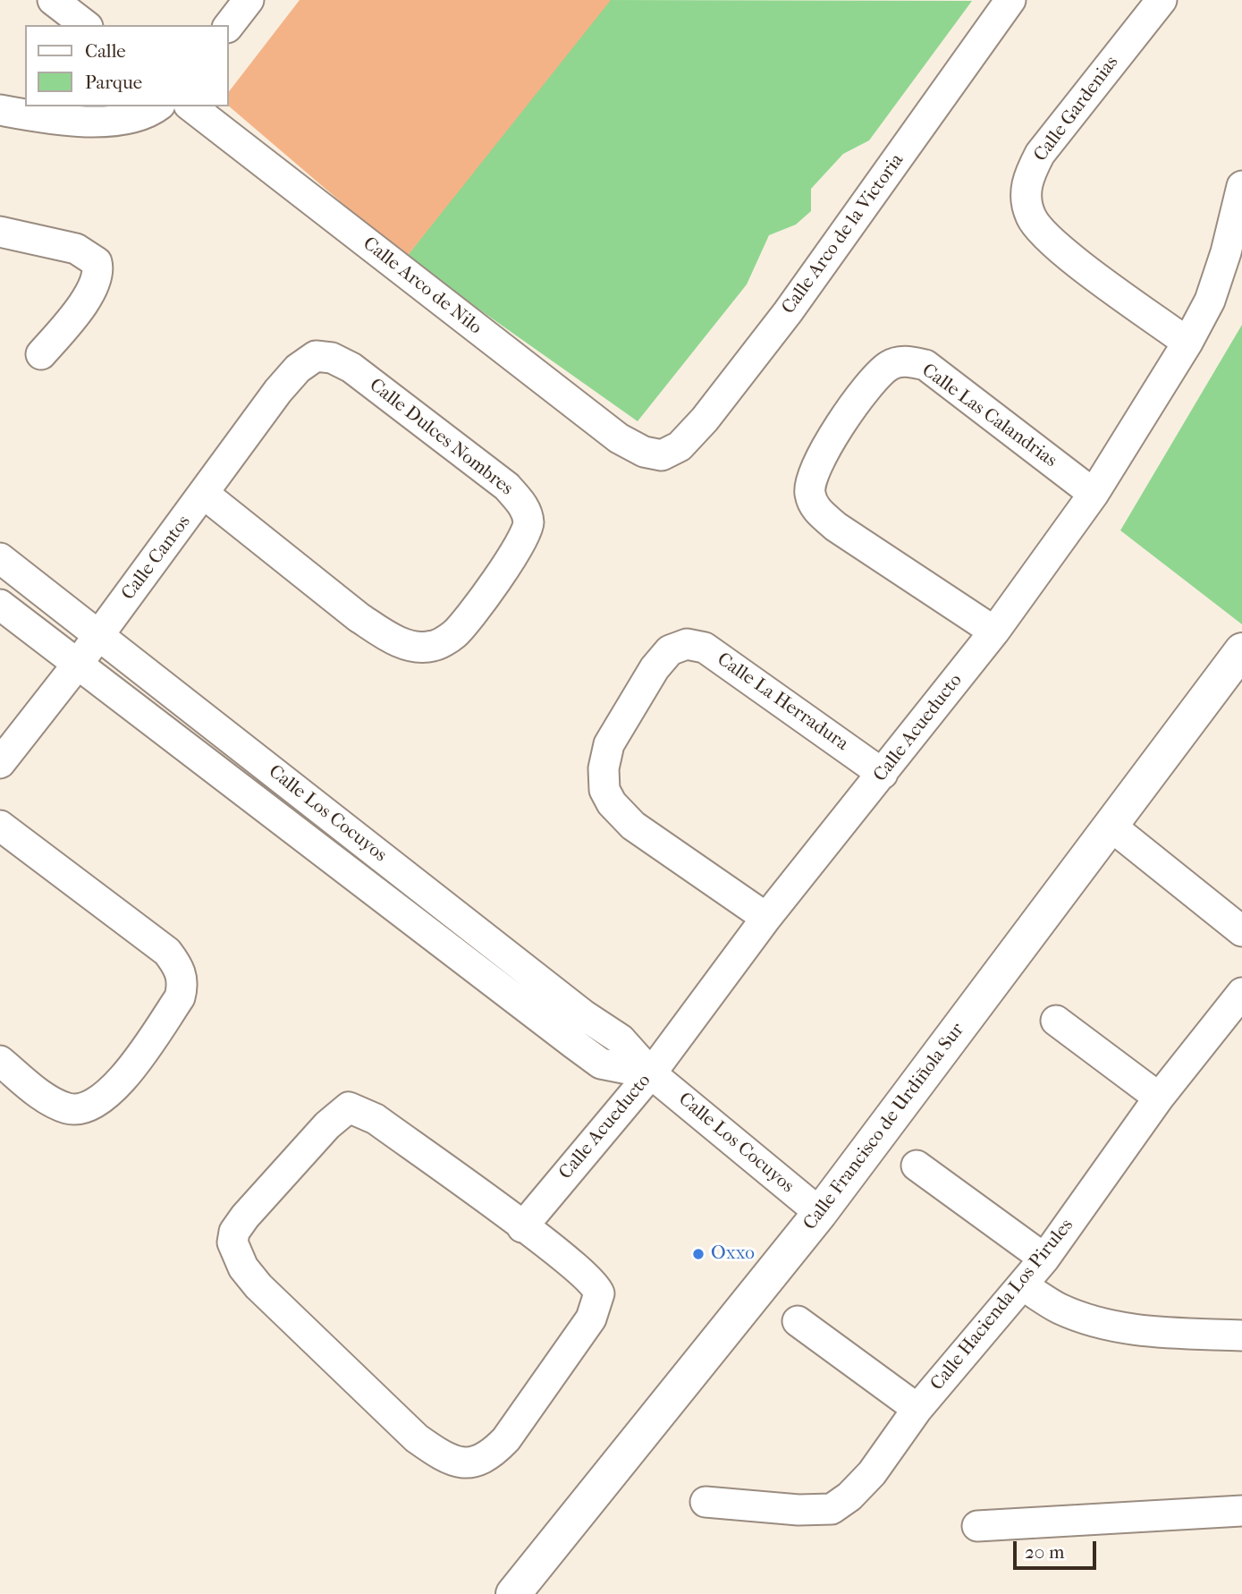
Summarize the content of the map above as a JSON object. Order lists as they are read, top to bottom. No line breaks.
{"streets":{"street":["Calle Gardenias","Calle Arco de la Victoria","Calle Arco de Nilo","Calle Las Calandrias","Calle Dulces Nombres","Calle Cantos","Calle La Herradura","Calle Acueducto","Calle Los Cocuyos","Calle Francisco de Urdiñola Sur","Calle Hacienda Los Pirules"]},"crossings":[["Calle Gardenias","Calle Acueducto"],["Calle Arco de la Victoria","Calle Arco de Nilo"],["Calle Las Calandrias","Calle Acueducto"],["Calle Dulces Nombres","Calle Cantos"],["Calle Cantos","Calle Los Cocuyos"],["Calle La Herradura","Calle Acueducto"],["Calle Acueducto","Calle Los Cocuyos"],["Calle Los Cocuyos","Calle Francisco de Urdiñola Sur"]],"places":["Oxxo"],"legend":["Calle","Parque"],"scale_bar":"20 m"}
